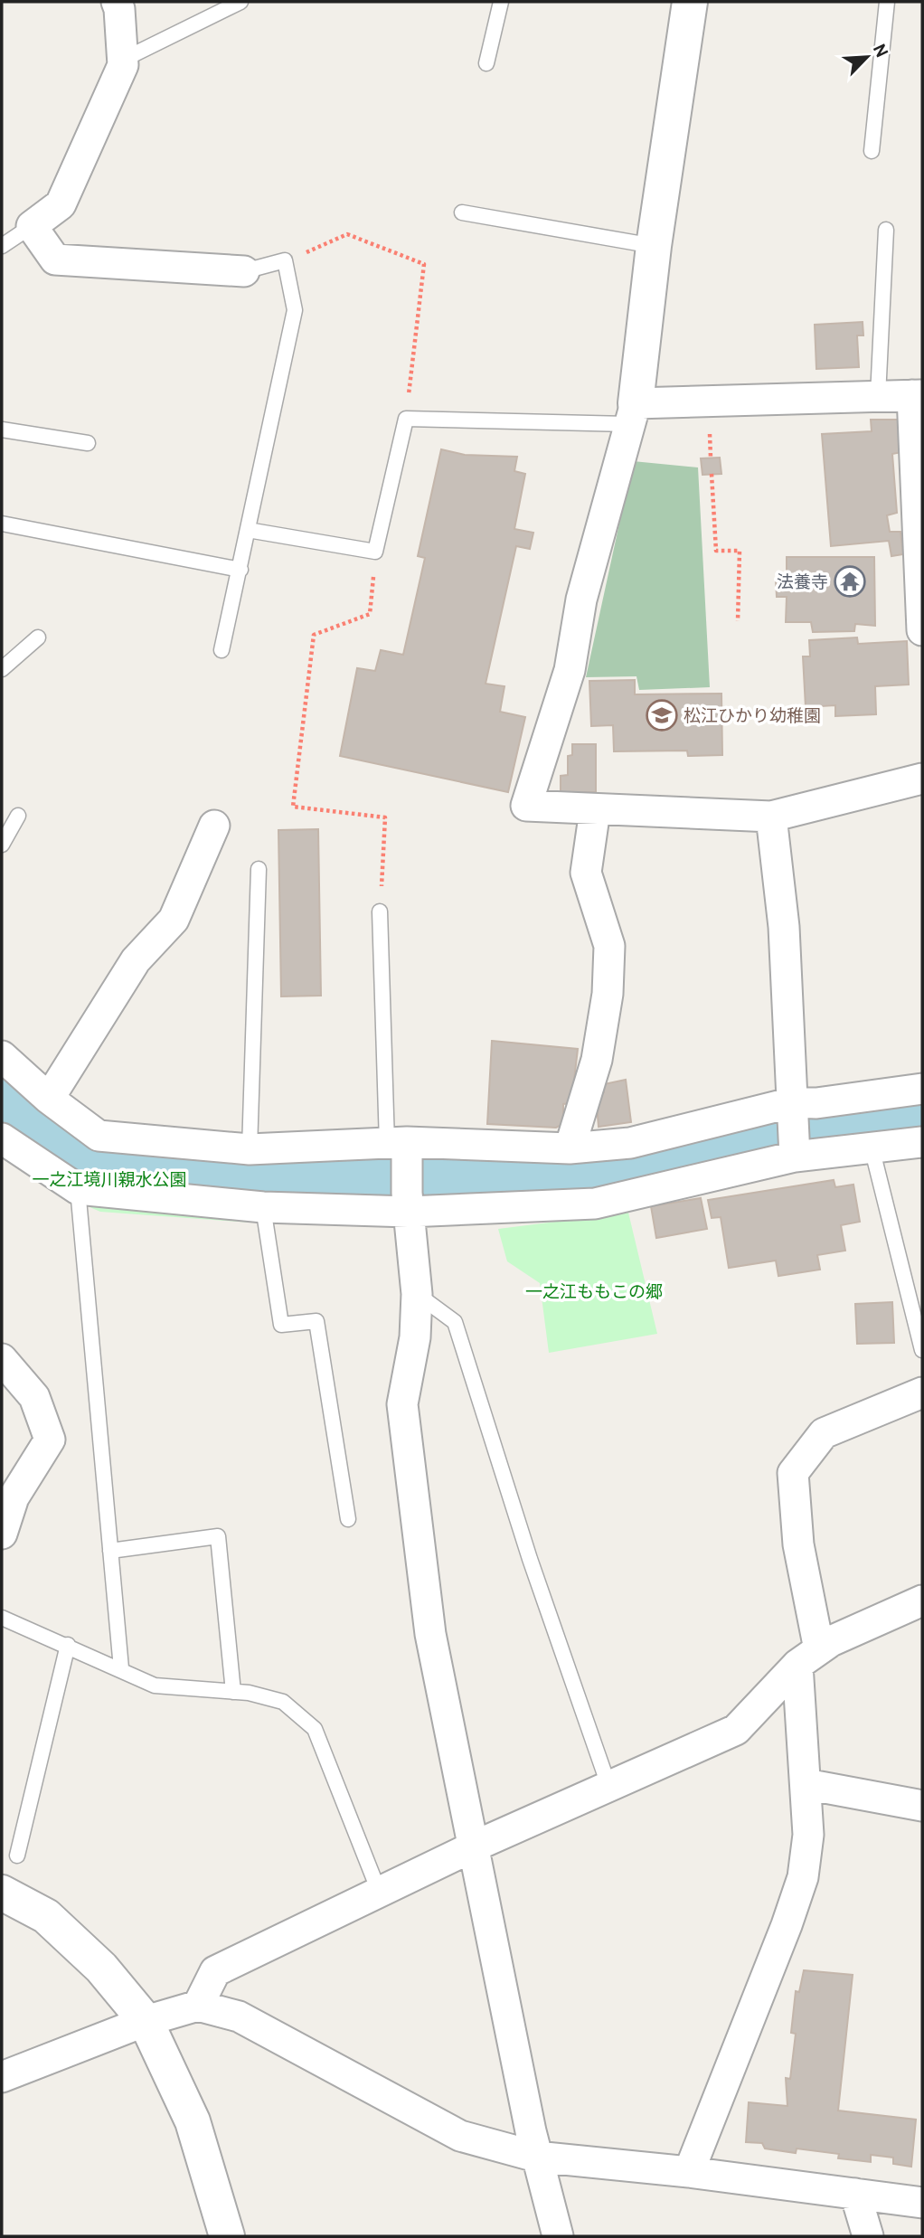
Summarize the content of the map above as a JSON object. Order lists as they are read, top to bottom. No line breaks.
{"parks":["一之江境川親水公園","一之江ももこの郷"],"places":{"temple":["法養寺"],"school or university":["松江ひかり幼稚園"]},"north":"top right"}
